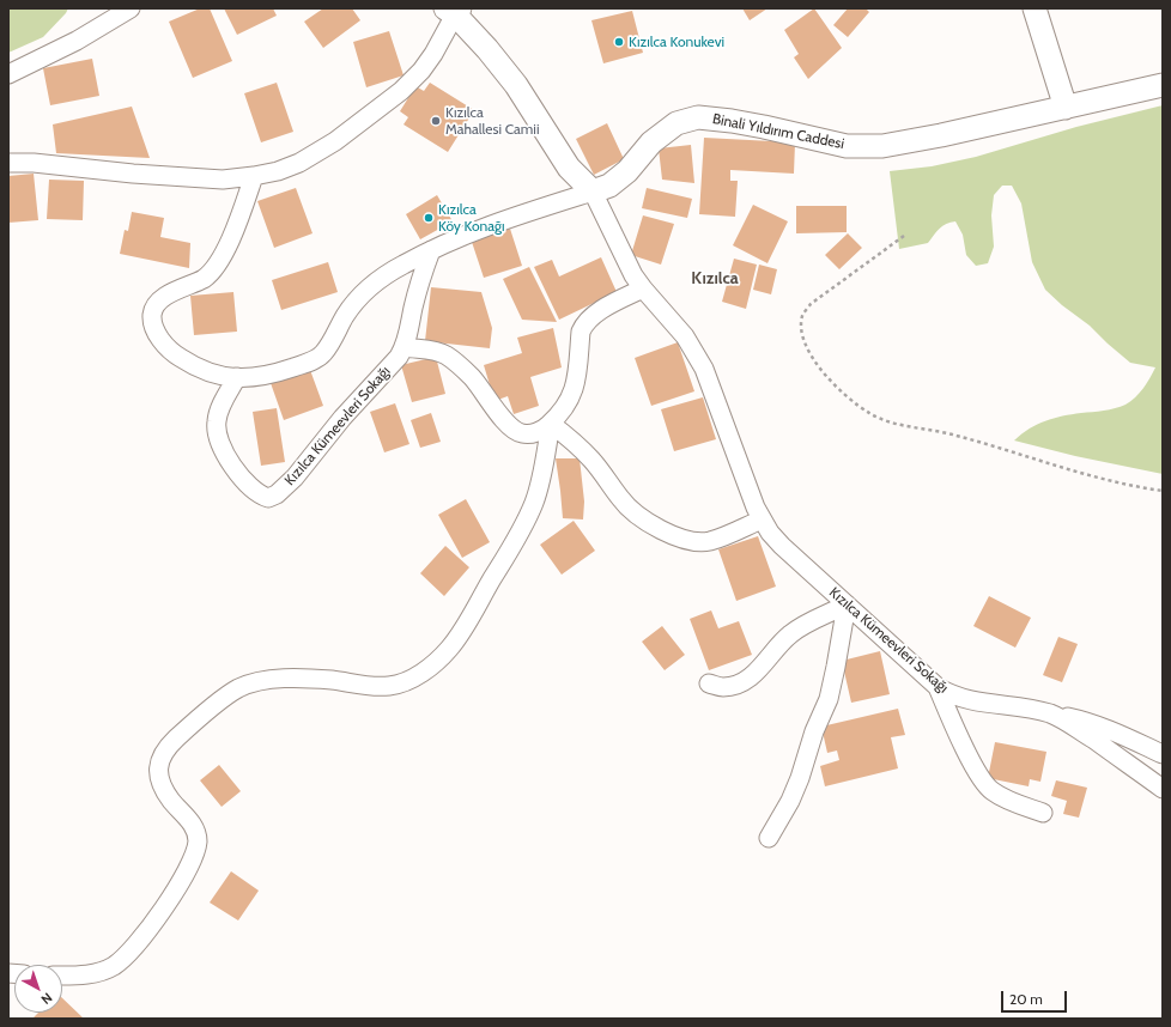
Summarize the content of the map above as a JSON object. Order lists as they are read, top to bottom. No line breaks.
{"streets":{"street":["Binali Yıldırım Caddesi","Kızılca Kümeevleri Sokağı"]},"crossings":[["Binali Yıldırım Caddesi","Kızılca Kümeevleri Sokağı"]],"districts":["Kızılca"],"places":["Kızılca Konukevi","Kızılca Mahallesi Camii","Kızılca Köy Konağı"],"scale_bar":"20 m","north":"bottom right"}
